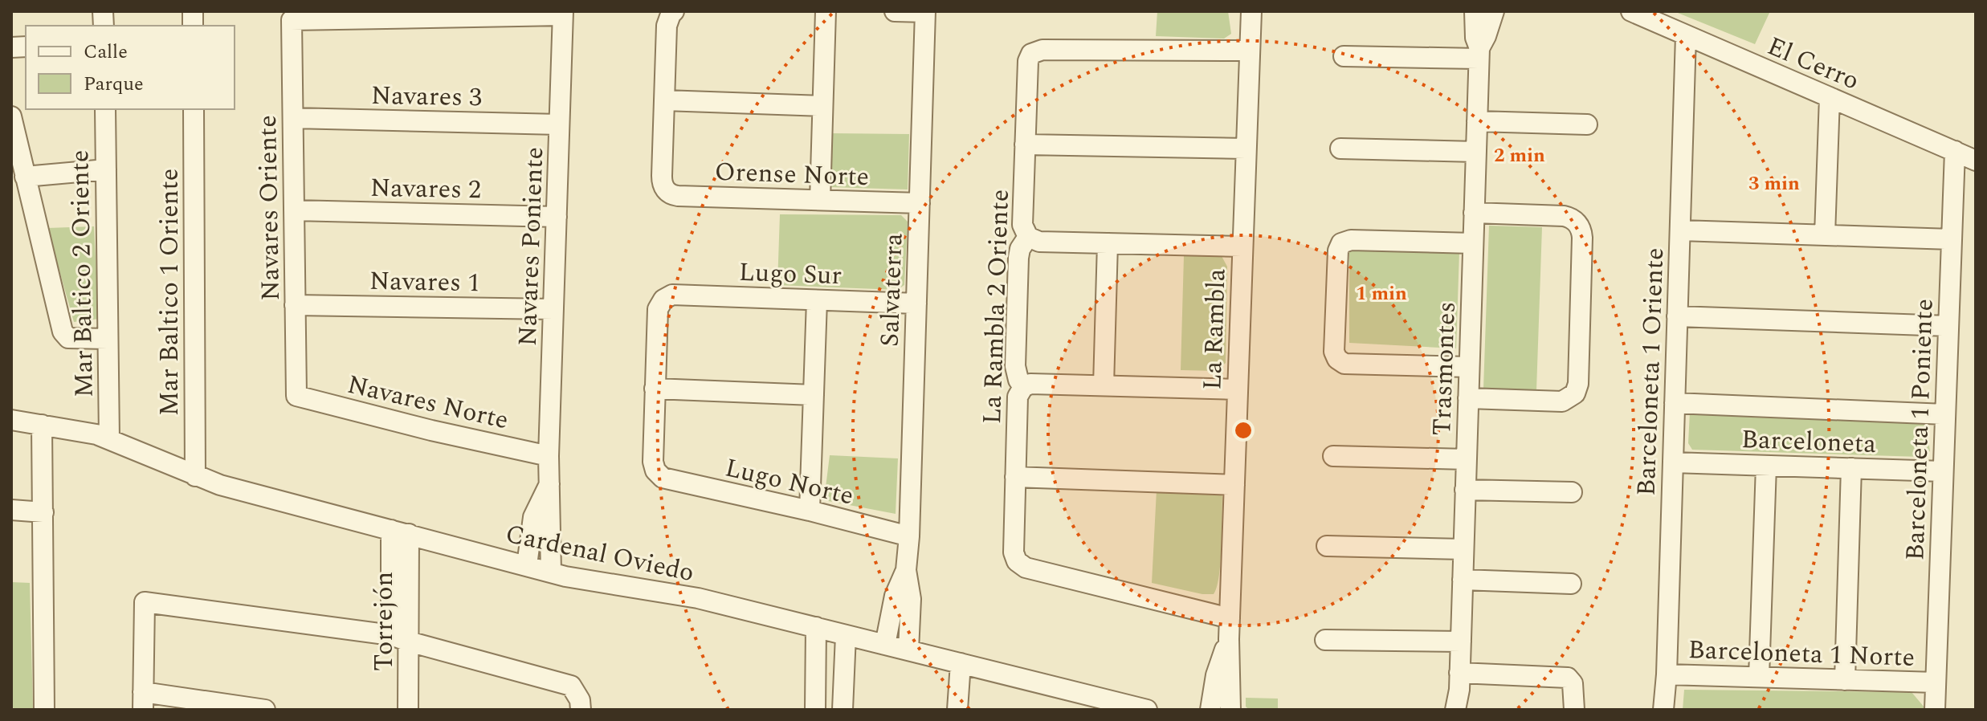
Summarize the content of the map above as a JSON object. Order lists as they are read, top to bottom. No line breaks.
{"streets":{"street":["El Cerro","Navares 3","Orense Norte","Navares 2","Navares Oriente","Navares Poniente","Lugo Sur","Mar Baltico 2 Oriente","Navares 1","Salvaterra","Mar Baltico 1 Oriente","La Rambla 2 Oriente","La Rambla","Trasmontes","Barceloneta 1 Oriente","Navares Norte","Barceloneta 1 Poniente","Barceloneta","Lugo Norte","Cardenal Oviedo","Torrejón","Barceloneta 1 Norte"]},"crossings":[["El Cerro","Barceloneta 1 Oriente"],["El Cerro","Barceloneta 1 Poniente"],["Navares 3","Navares Oriente"],["Navares 3","Navares Poniente"],["Orense Norte","Salvaterra"],["Navares 2","Navares Oriente"],["Navares 2","Navares Poniente"],["Navares Oriente","Navares Poniente"],["Navares Oriente","Navares 1"],["Navares Oriente","Navares Norte"],["Navares Poniente","Navares 1"],["Navares Poniente","Navares Norte"],["Navares Poniente","Cardenal Oviedo"],["Lugo Sur","Salvaterra"],["Lugo Sur","Lugo Norte"],["Mar Baltico 2 Oriente","Cardenal Oviedo"],["Salvaterra","Lugo Norte"],["Salvaterra","Cardenal Oviedo"],["Mar Baltico 1 Oriente","Cardenal Oviedo"],["La Rambla 2 Oriente","La Rambla"],["Barceloneta 1 Oriente","Barceloneta"],["Barceloneta 1 Oriente","Barceloneta 1 Norte"],["Barceloneta 1 Poniente","Barceloneta"],["Barceloneta 1 Poniente","Barceloneta 1 Norte"],["Cardenal Oviedo","Torrejón"]],"legend":["Calle","Parque"],"rings":["2 min","3 min","1 min"]}
